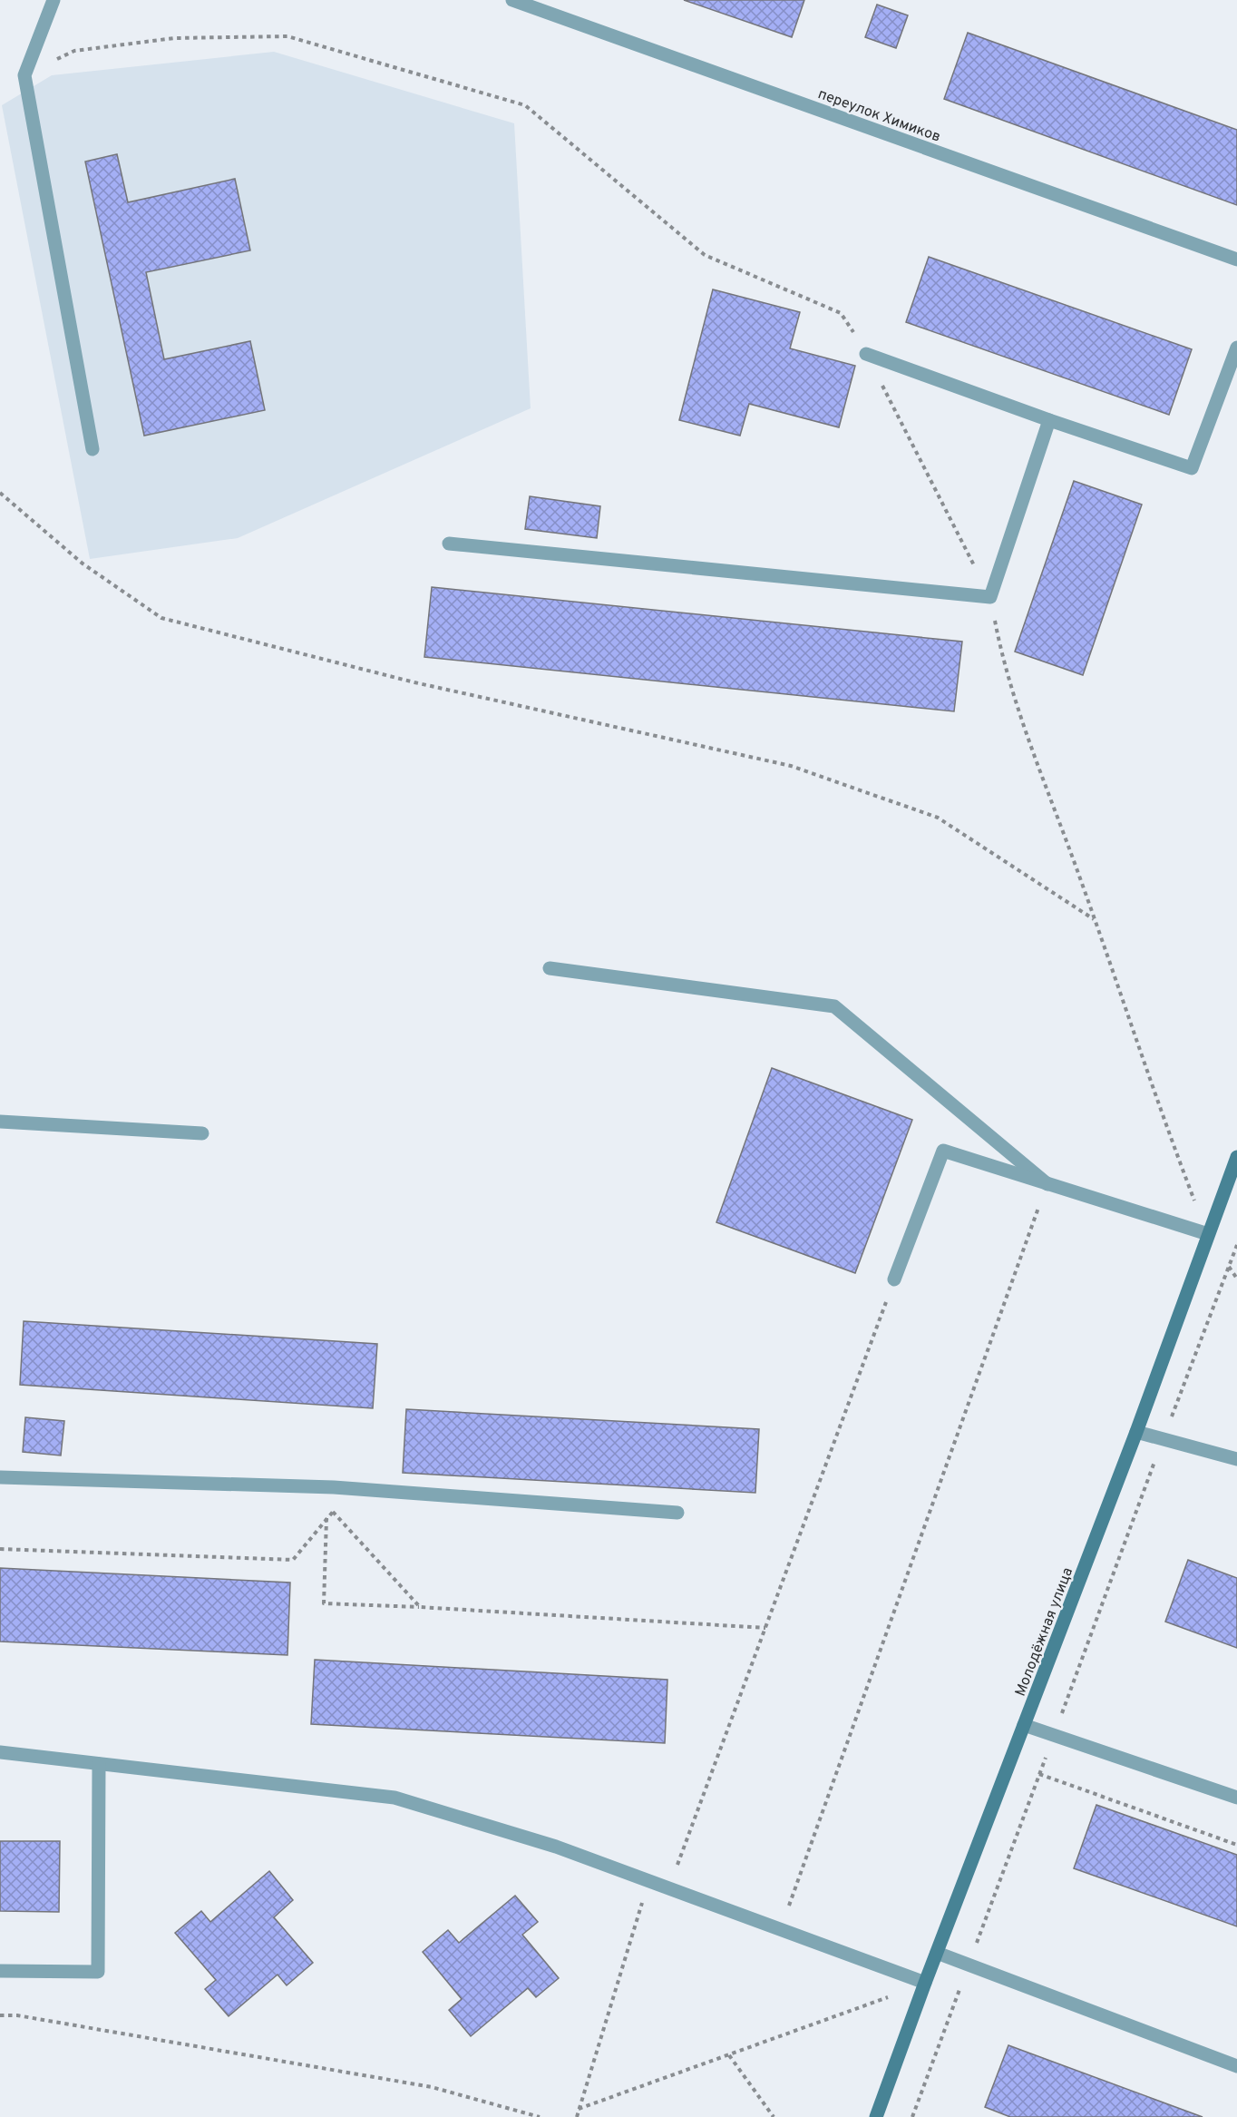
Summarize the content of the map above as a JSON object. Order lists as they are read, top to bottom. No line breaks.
{"streets":{"street":["переулок Химиков","Молодёжная улица"]}}
